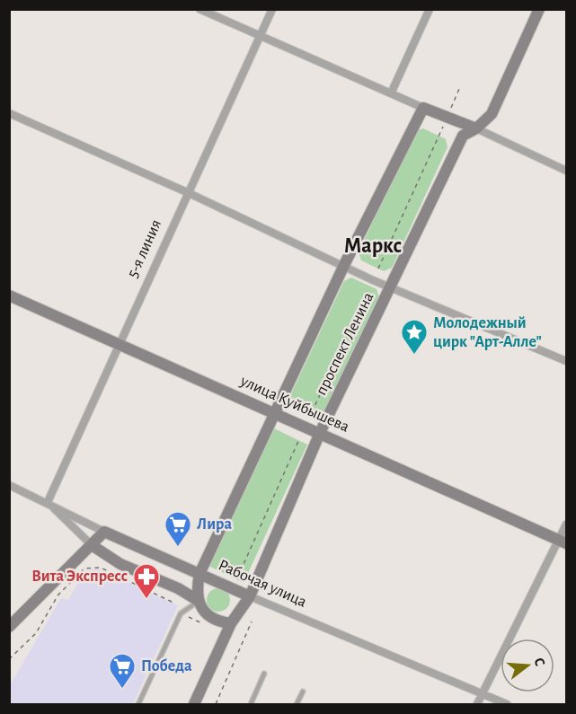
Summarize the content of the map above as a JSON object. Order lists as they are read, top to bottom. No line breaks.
{"streets":{"street":["5-я линия","проспект Ленина","улица Куйбышева","Рабочая улица"]},"crossings":[["5-я линия","улица Куйбышева"],["5-я линия","Рабочая улица"],["проспект Ленина","улица Куйбышева"],["проспект Ленина","Рабочая улица"]],"districts":["Маркс"],"places":{"place":["Молодежный цирк \"Арт-Алле\""],"supermarket":["Лира","Победа"],"pharmacy":["Вита Экспресс"]},"north":"right"}
